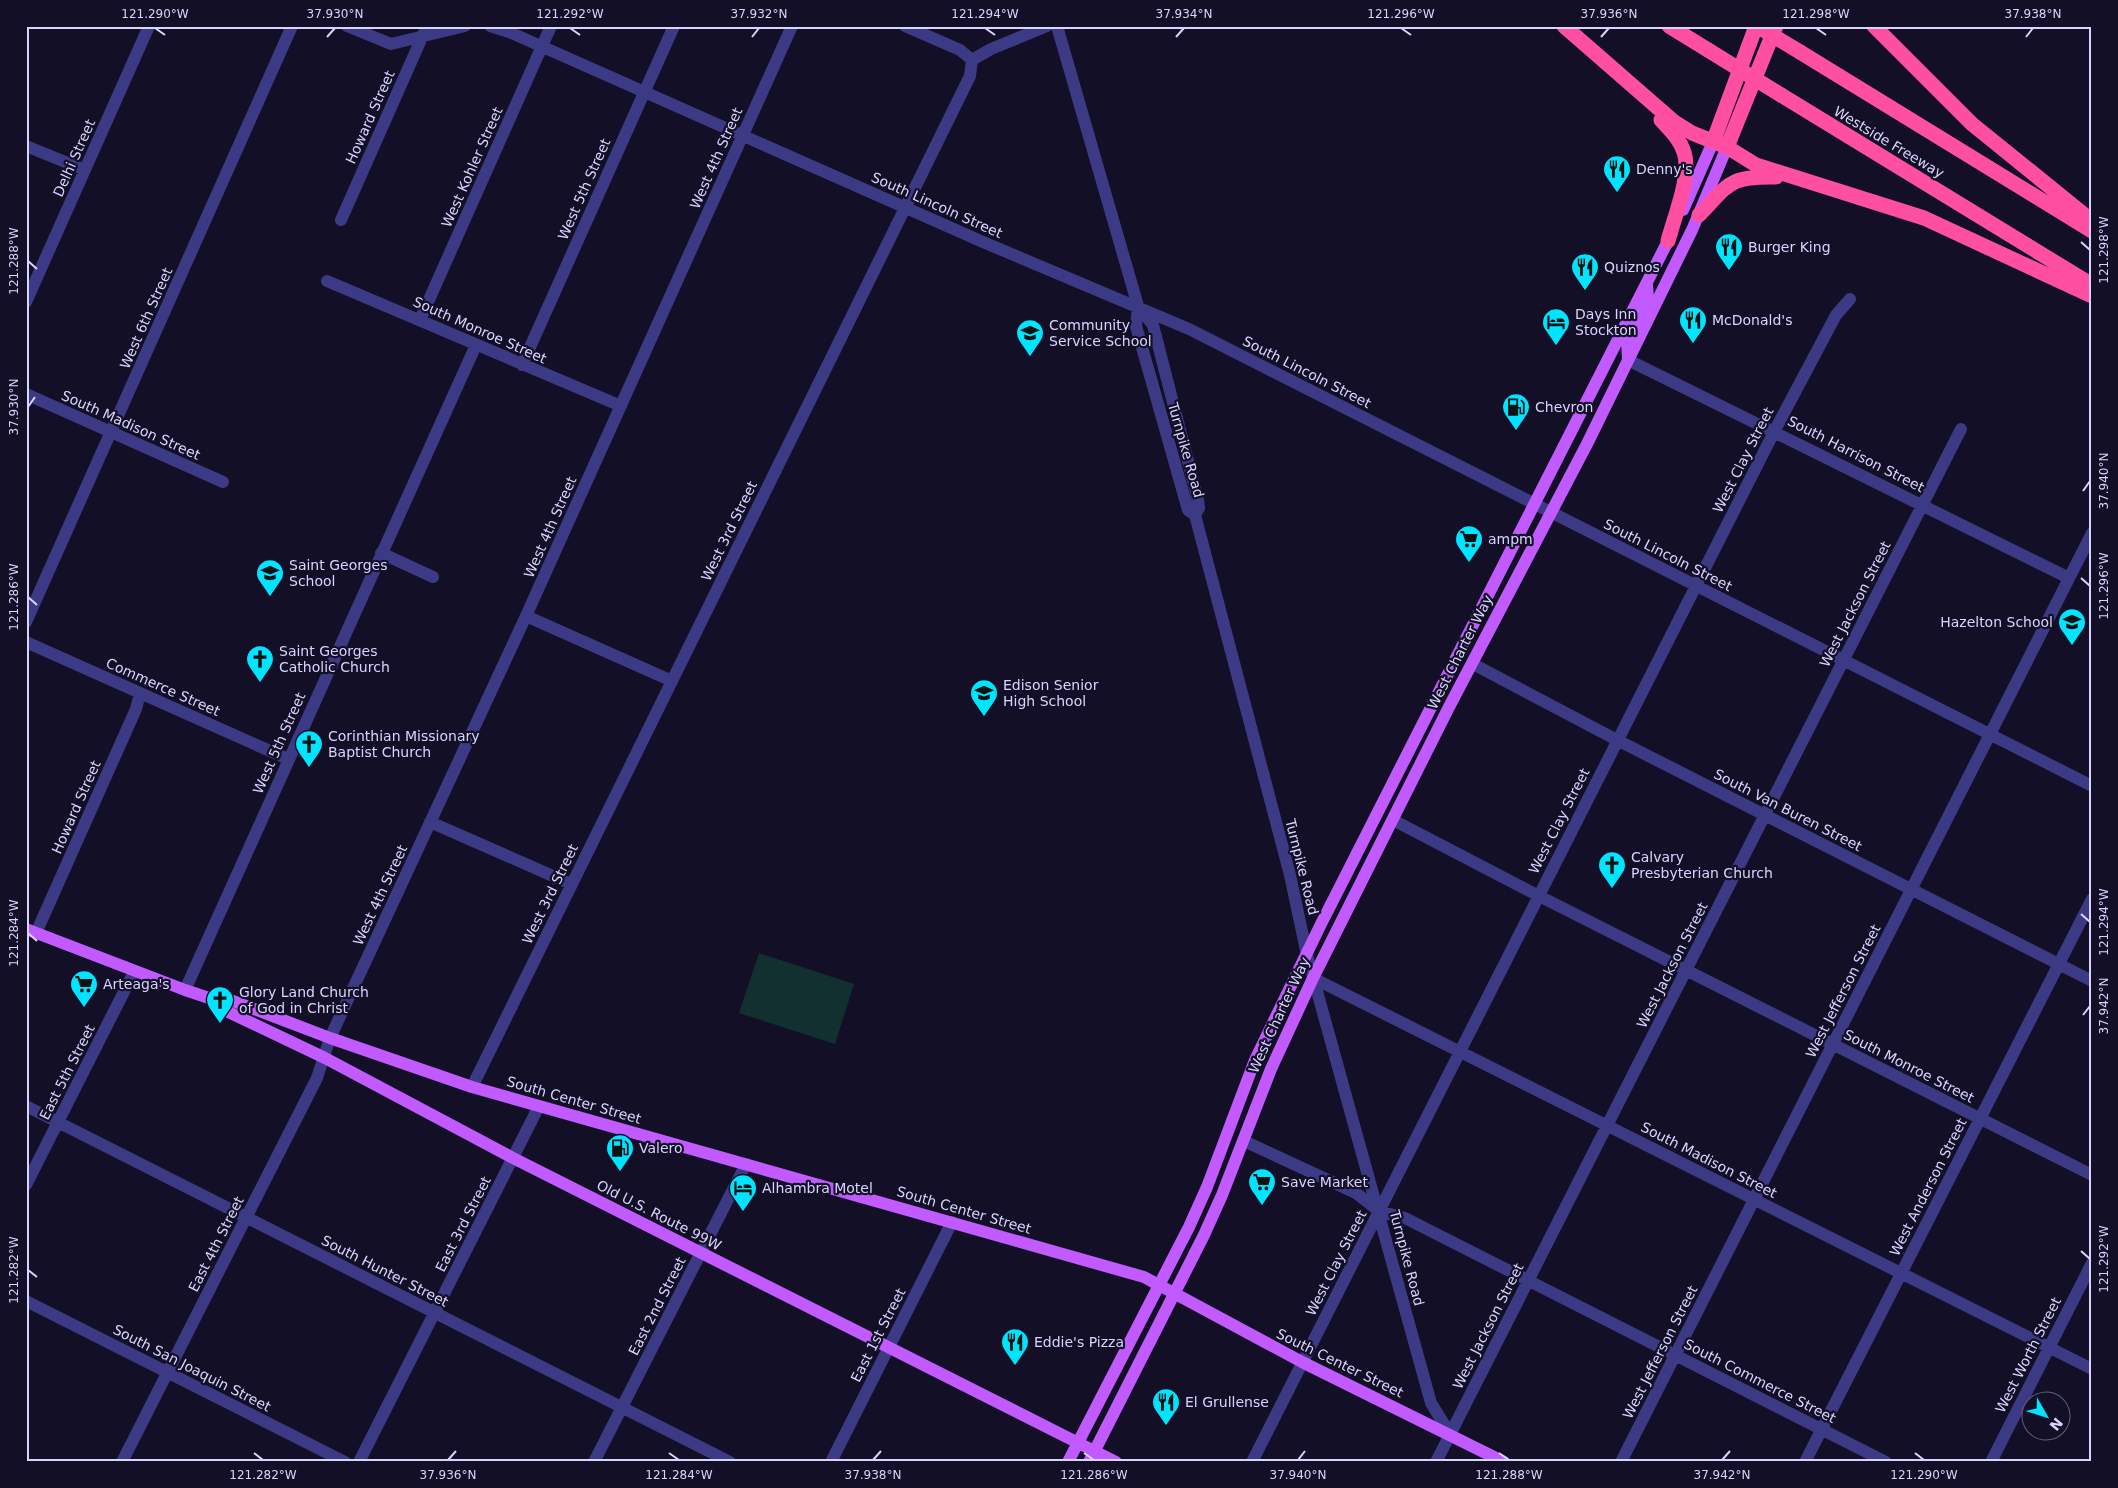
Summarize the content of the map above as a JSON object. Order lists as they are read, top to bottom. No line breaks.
{"streets":{"highway":["Westside Freeway","West Charter Way"],"main road":["South Center Street","Old U.S. Route 99W"],"street":["Howard Street","Delhi Street","West 4th Street","West Kohler Street","West 5th Street","South Lincoln Street","West 6th Street","South Monroe Street","South Madison Street","Turnpike Road","South Harrison Street","West Clay Street","West 3rd Street","West Jackson Street","Commerce Street","South Van Buren Street","West Jefferson Street","East 5th Street","West Anderson Street","East 3rd Street","East 4th Street","South Hunter Street","East 2nd Street","East 1st Street","West Worth Street","South San Joaquin Street","South Commerce Street"]},"crossings":[["Howard Street","Commerce Street"],["Howard Street","Old U.S. Route 99W"],["West 4th Street","South Lincoln Street"],["West 4th Street","South Monroe Street"],["West 4th Street","South Center Street"],["West 4th Street","Old U.S. Route 99W"],["West 4th Street","East 4th Street"],["West Kohler Street","South Lincoln Street"],["West Kohler Street","South Monroe Street"],["West 5th Street","South Lincoln Street"],["West 5th Street","South Monroe Street"],["West 5th Street","Commerce Street"],["West 5th Street","Old U.S. Route 99W"],["South Lincoln Street","Turnpike Road"],["South Lincoln Street","West Clay Street"],["South Lincoln Street","West 3rd Street"],["South Lincoln Street","West Jackson Street"],["South Lincoln Street","West Charter Way"],["South Lincoln Street","West Jefferson Street"],["West 6th Street","South Madison Street"],["South Monroe Street","West Clay Street"],["South Monroe Street","West Jackson Street"],["South Monroe Street","West Charter Way"],["South Monroe Street","West Jefferson Street"],["South Monroe Street","West Anderson Street"],["South Madison Street","Turnpike Road"],["South Madison Street","West Clay Street"],["South Madison Street","West Jackson Street"],["South Madison Street","West Charter Way"],["South Madison Street","West Jefferson Street"],["South Madison Street","West Anderson Street"],["South Madison Street","West Worth Street"],["Turnpike Road","West Clay Street"],["Turnpike Road","West Jackson Street"],["Turnpike Road","West Charter Way"],["Turnpike Road","South Center Street"],["Turnpike Road","South Commerce Street"],["South Harrison Street","West Clay Street"],["South Harrison Street","West Jackson Street"],["South Harrison Street","West Charter Way"],["South Harrison Street","West Jefferson Street"],["West Clay Street","South Van Buren Street"],["West Clay Street","South Center Street"],["West Clay Street","South Commerce Street"],["West 3rd Street","South Center Street"],["West Jackson Street","South Van Buren Street"],["West Jackson Street","South Center Street"],["West Jackson Street","South Commerce Street"],["West Charter Way","South Van Buren Street"],["West Charter Way","South Center Street"],["West Charter Way","Old U.S. Route 99W"],["West Charter Way","South Commerce Street"],["South Van Buren Street","West Jefferson Street"],["South Van Buren Street","West Anderson Street"],["West Jefferson Street","South Commerce Street"],["East 5th Street","Old U.S. Route 99W"],["East 5th Street","South Hunter Street"],["South Center Street","Old U.S. Route 99W"],["South Center Street","East 3rd Street"],["South Center Street","East 4th Street"],["South Center Street","East 2nd Street"],["South Center Street","East 1st Street"],["West Anderson Street","South Commerce Street"],["Old U.S. Route 99W","East 3rd Street"],["Old U.S. Route 99W","East 4th Street"],["Old U.S. Route 99W","East 2nd Street"],["Old U.S. Route 99W","East 1st Street"],["East 3rd Street","South Hunter Street"],["East 4th Street","South Hunter Street"],["East 4th Street","South San Joaquin Street"],["South Hunter Street","East 2nd Street"]],"places":{"restaurant":["Denny's","Burger King","Quiznos","McDonald's","Eddie's Pizza","El Grullense"],"hotel":["Days Inn Stockton","Alhambra Motel"],"school or university":["Community Service School","Saint Georges School","Hazelton School","Edison Senior High School"],"fuel station":["Chevron","Valero"],"supermarket":["ampm","Arteaga's","Save Market"],"church":["Saint Georges Catholic Church","Corinthian Missionary Baptist Church","Calvary Presbyterian Church","Glory Land Church of God in Christ"]},"north":"bottom right","coordinates":["121.290°W","37.930°N","121.292°W","37.932°N","121.294°W","37.934°N","121.296°W","37.936°N","121.298°W","37.938°N","121.288°W","37.940°N","121.286°W","121.284°W","37.942°N","121.282°W"]}
